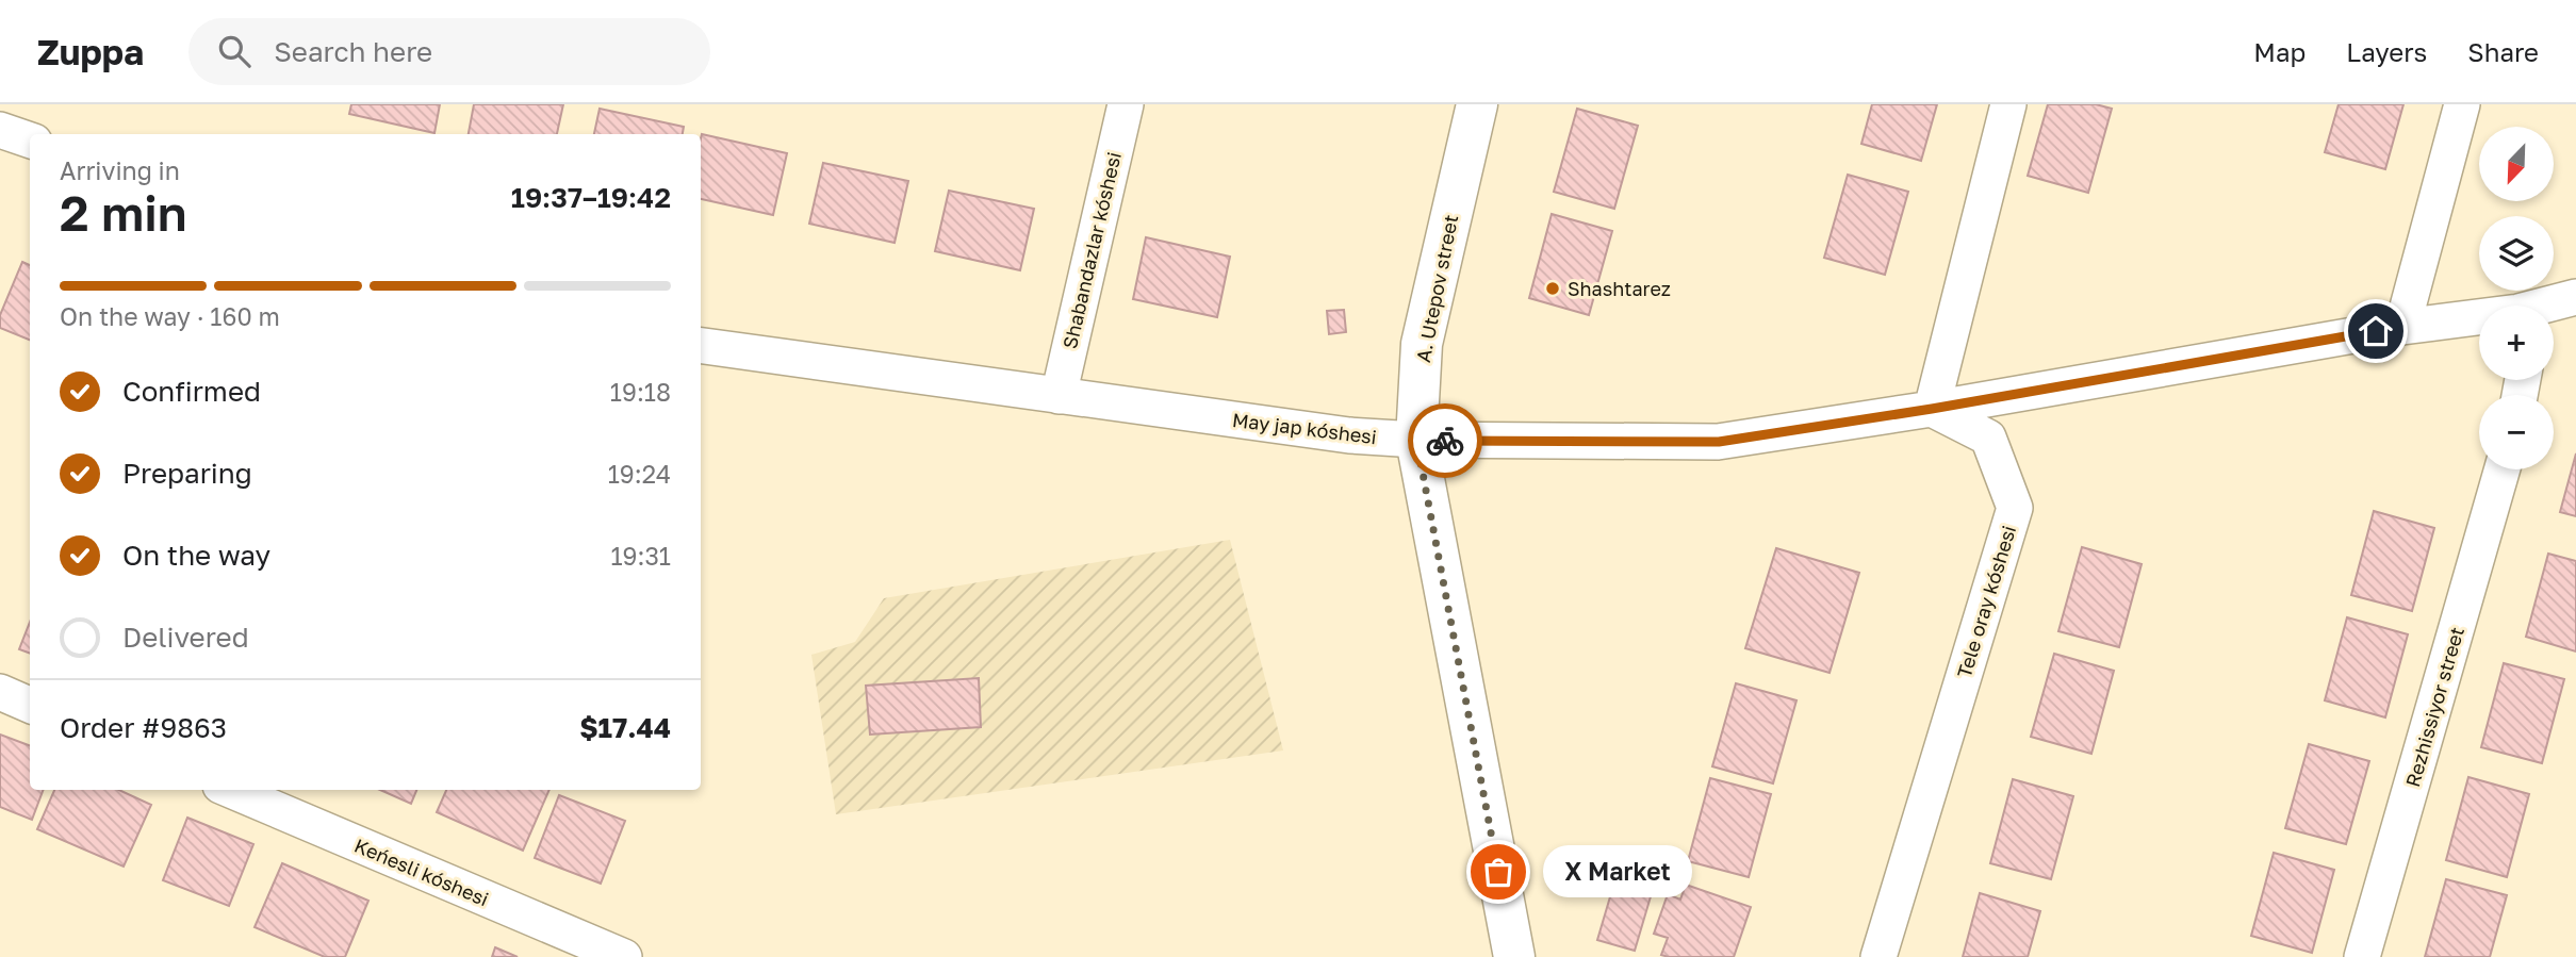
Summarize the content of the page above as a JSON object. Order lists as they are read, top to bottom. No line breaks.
{"streets":{"street":["Shabandazlar kóshesi","A. Utepov street","May jap kóshesi","Tele oray kóshesi","Rezhissiyor street","Keńesli kóshesi"]},"crossings":[["Shabandazlar kóshesi","May jap kóshesi"],["A. Utepov street","May jap kóshesi"],["May jap kóshesi","Tele oray kóshesi"]],"places":["Shashtarez","X Market"],"north":"bottom left","page":{"header":"Zuppa","search":"Search here","nav":["Map","Layers","Share"],"map_buttons":["+","−"],"heading":["2 min","Arriving in","19:37–19:42"],"panel":["Order #9863","$17.44"],"bar":"On the way · 160 m","list":[["Confirmed","19:18"],["Preparing","19:24"],["On the way","19:31"],"Delivered"],"bubble":"X Market"}}
